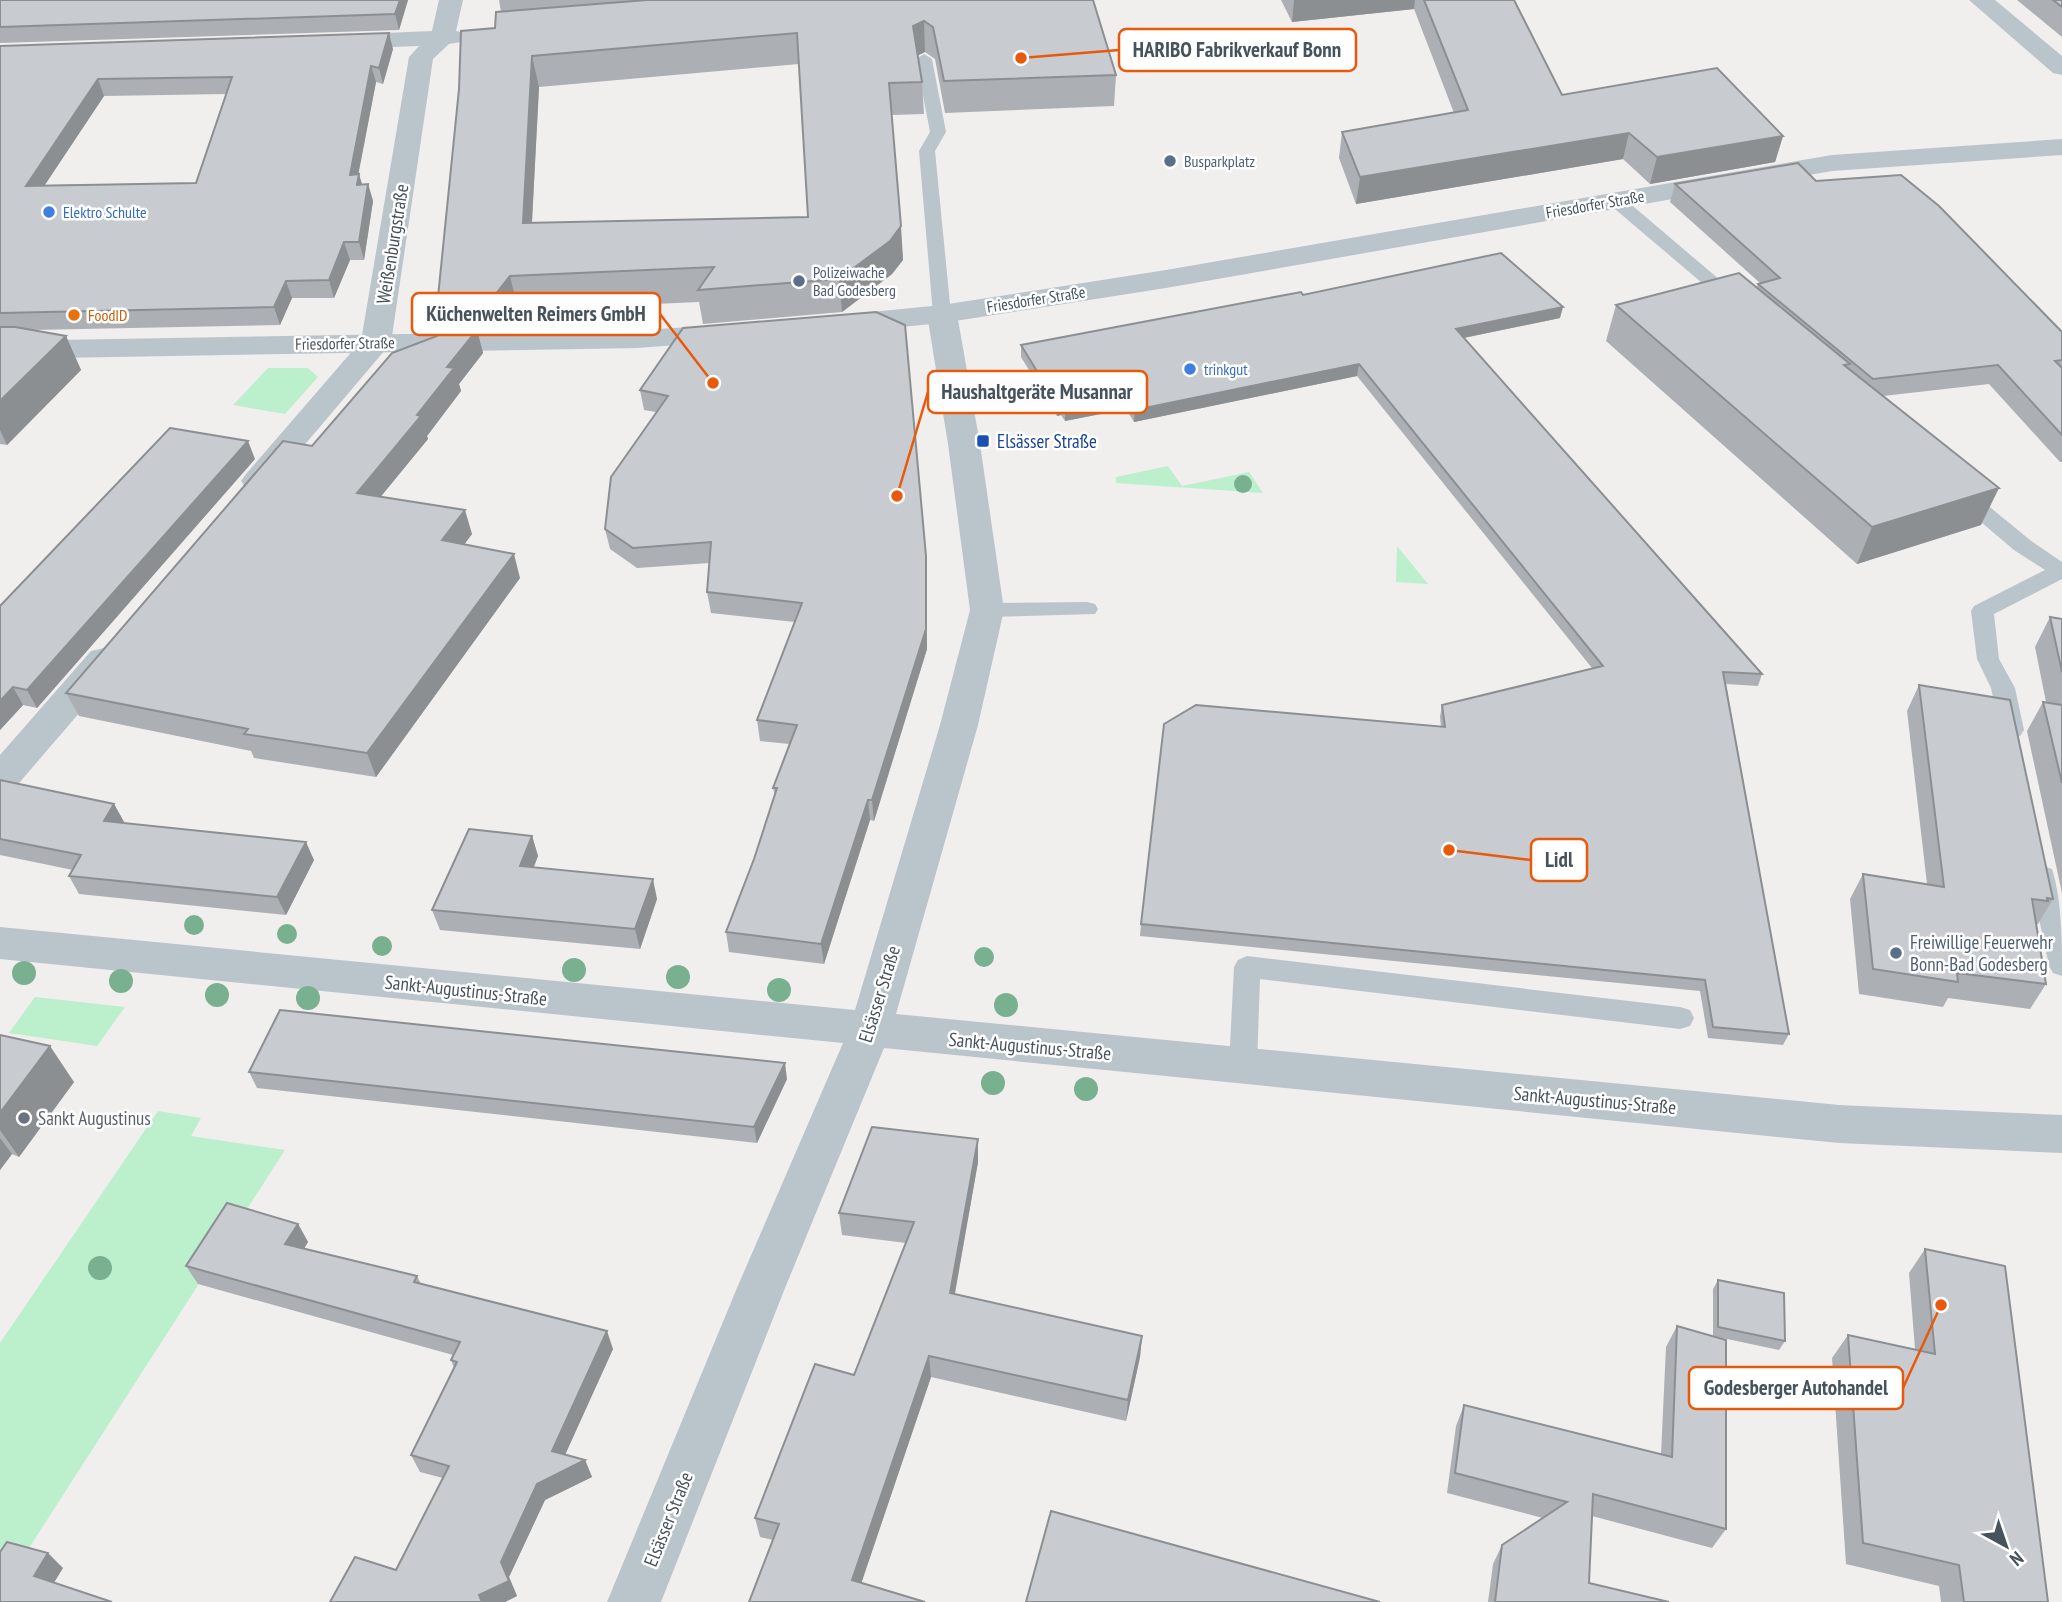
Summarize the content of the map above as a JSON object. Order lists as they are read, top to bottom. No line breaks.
{"streets":{"street":["Friesdorfer Straße","Weißenburgstraße","Sankt-Augustinus-Straße","Elsässer Straße"]},"crossings":[["Friesdorfer Straße","Weißenburgstraße"],["Friesdorfer Straße","Elsässer Straße"],["Sankt-Augustinus-Straße","Elsässer Straße"]],"places":{"other":["HARIBO Fabrikverkauf Bonn","Busparkplatz","Elektro Schulte","Polizeiwache Bad Godesberg","FoodID","trinkgut","Küchenwelten Reimers GmbH","Haushaltgeräte Musannar","Lidl","Freiwillige Feuerwehr Bonn-Bad Godesberg","Sankt Augustinus","Godesberger Autohandel"],"transit":["Elsässer Straße"]},"north":"bottom right"}
